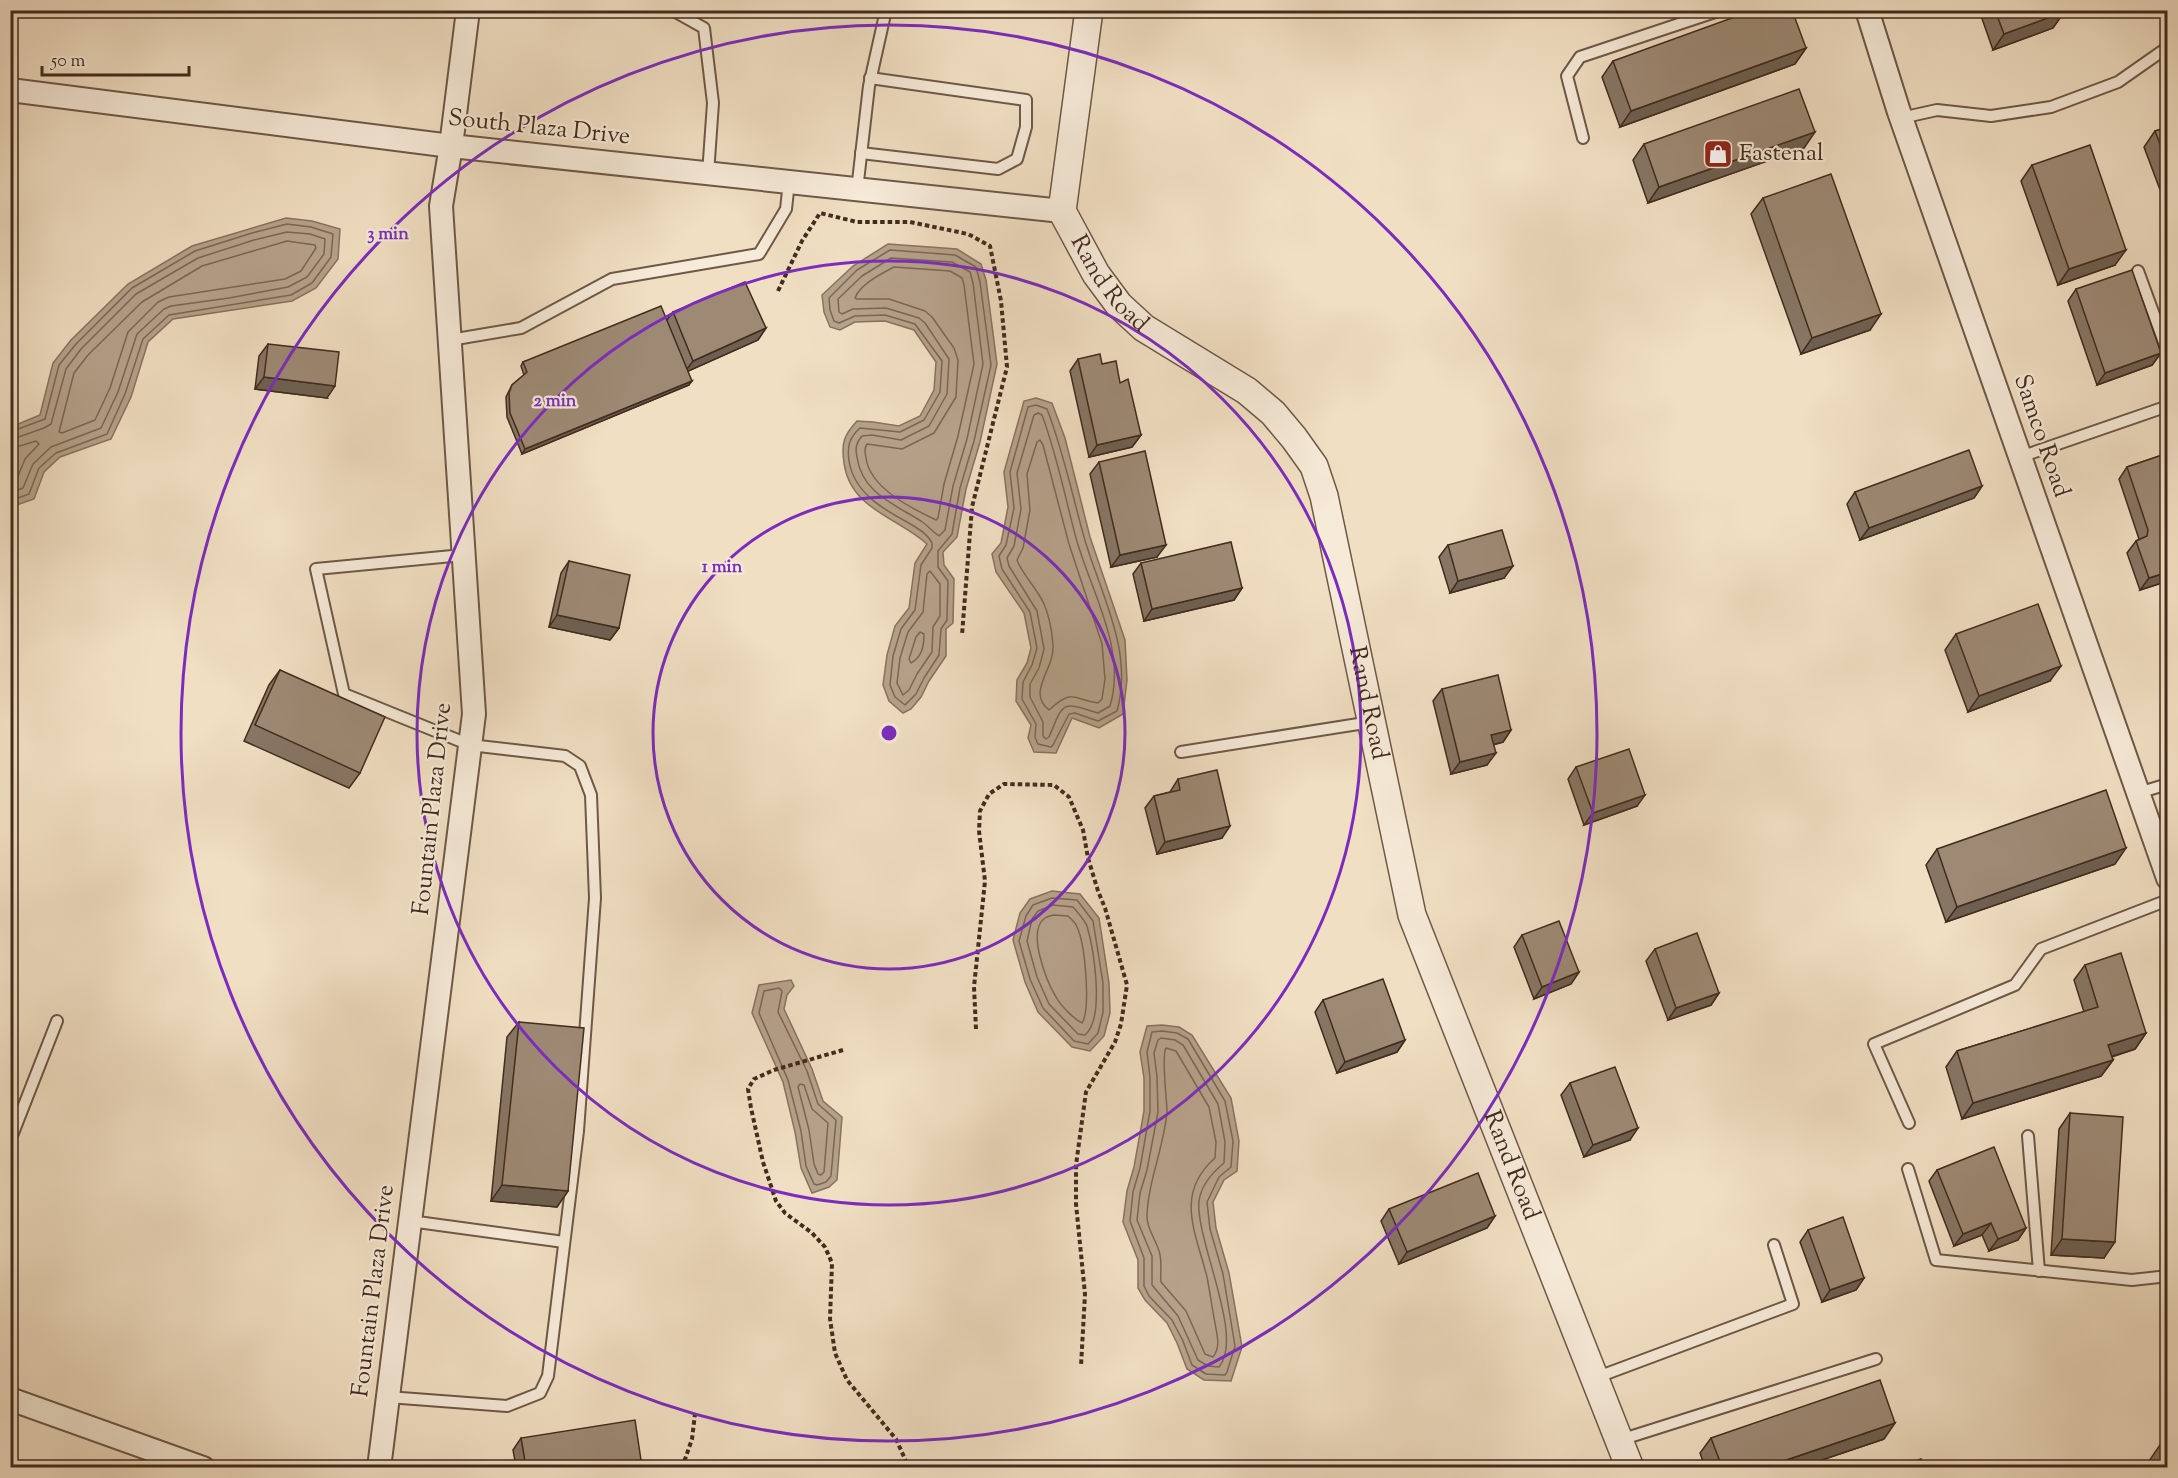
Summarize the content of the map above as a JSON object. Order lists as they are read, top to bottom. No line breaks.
{"streets":{"street":["South Plaza Drive","Rand Road","Samco Road","Fountain Plaza Drive"]},"crossings":[["South Plaza Drive","Rand Road"],["South Plaza Drive","Fountain Plaza Drive"]],"places":{"shop":["Fastenal"]},"scale_bar":"50 m","rings":["3 min","2 min","1 min"]}
